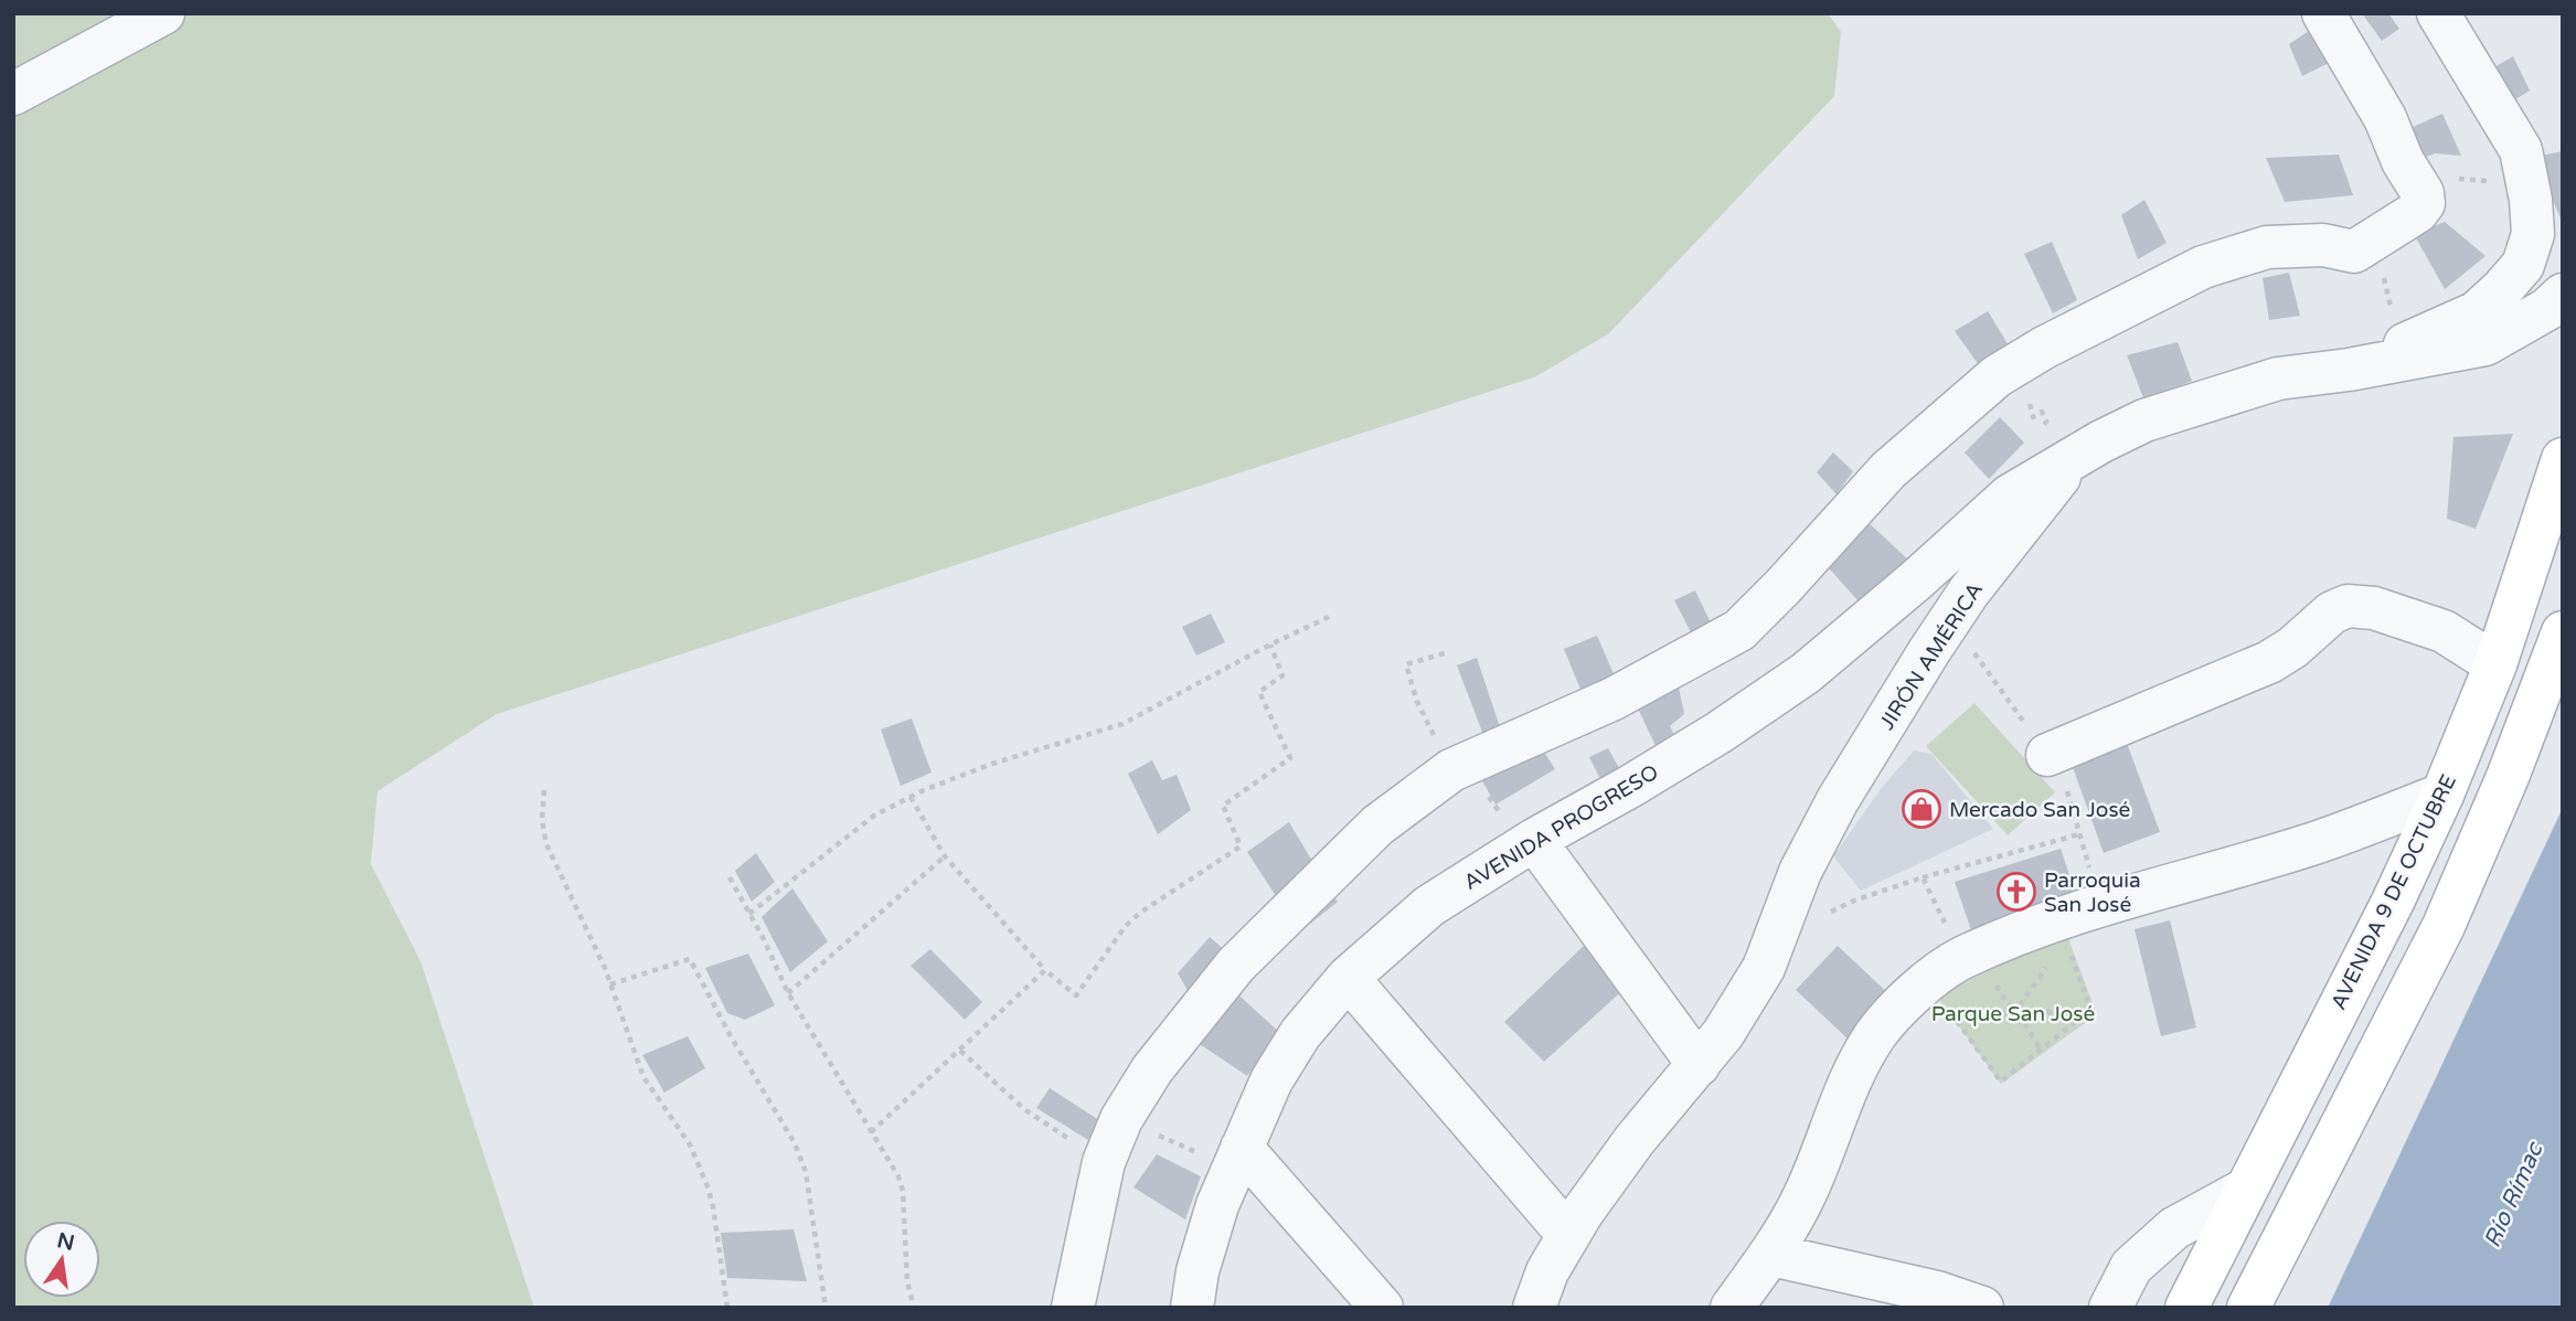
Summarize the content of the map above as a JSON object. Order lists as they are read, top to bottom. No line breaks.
{"streets":{"main road":["AVENIDA 9 DE OCTUBRE"],"street":["JIRÓN AMÉRICA","AVENIDA PROGRESO"]},"crossings":[["JIRÓN AMÉRICA","AVENIDA PROGRESO"]],"water":["Río Rímac"],"parks":["Parque San José"],"places":{"shop":["Mercado San José"],"church":["Parroquia San José"]},"north":"top"}
